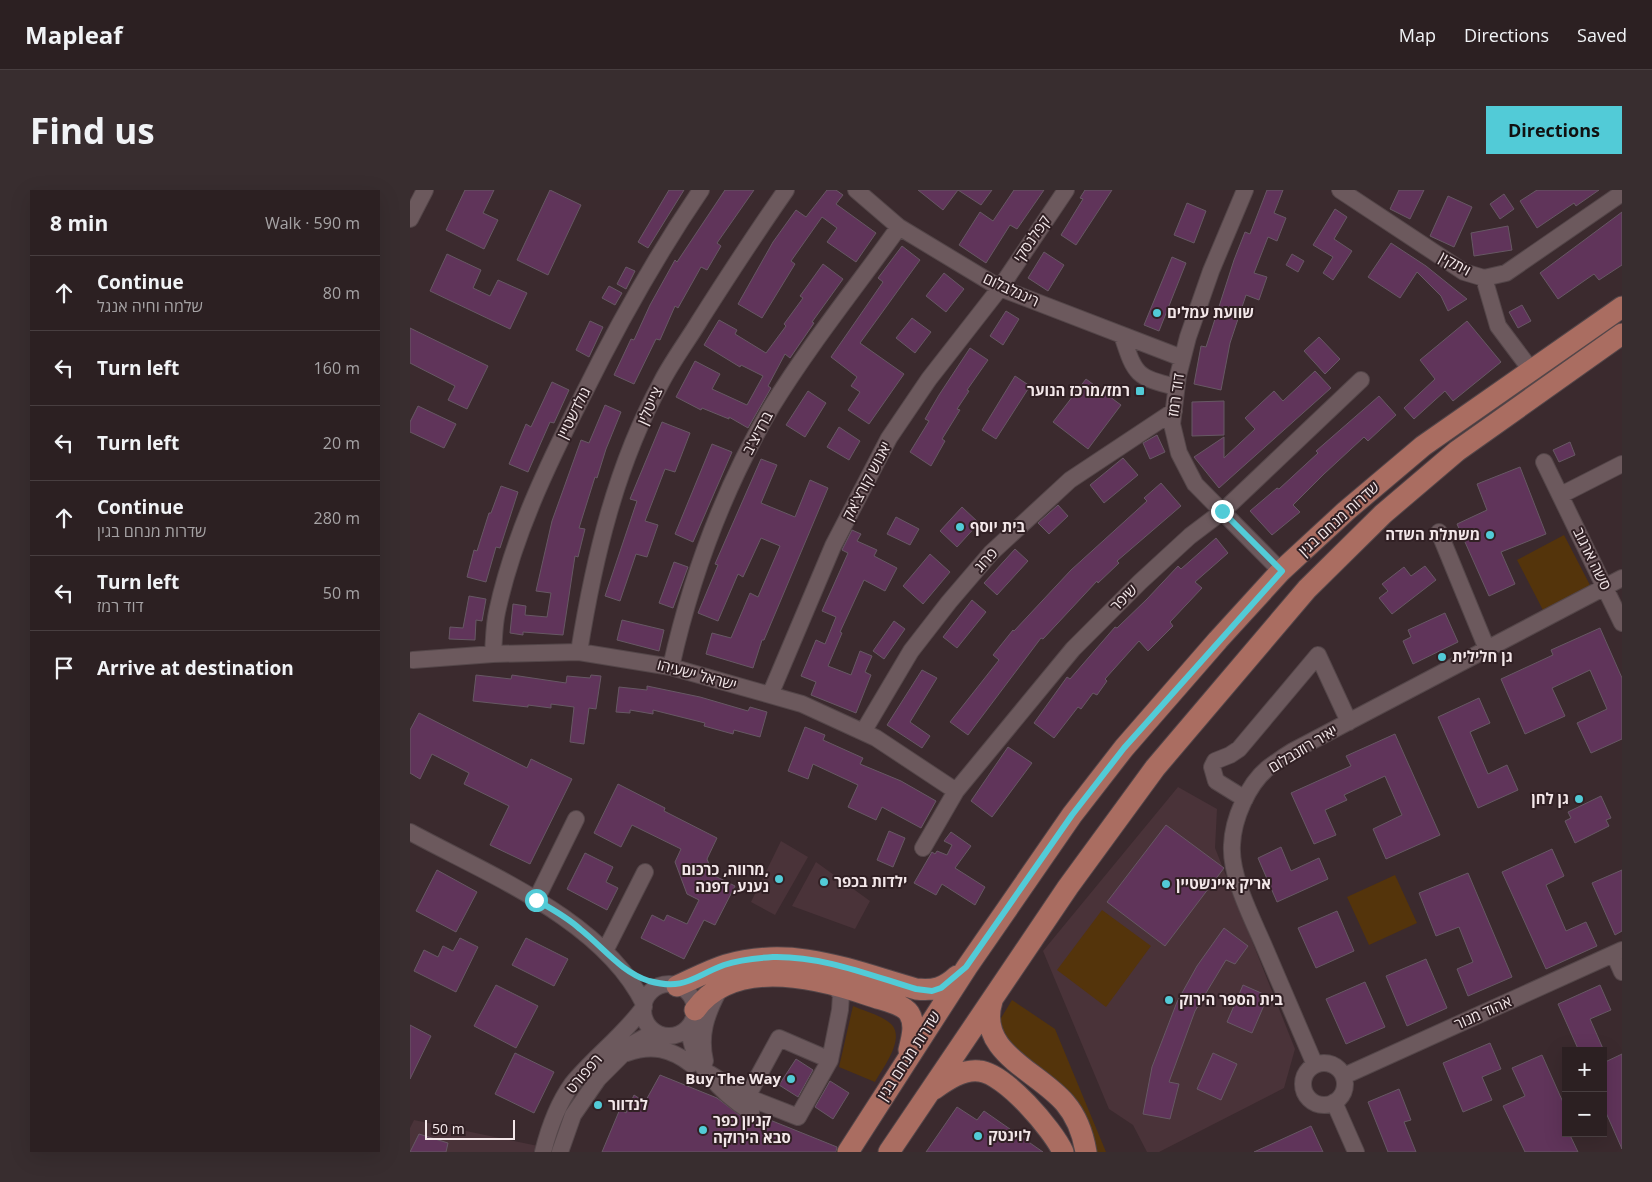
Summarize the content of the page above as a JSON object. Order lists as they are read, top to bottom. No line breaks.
{"streets":{"main road":["שדרות מנחם בגין"],"street":["קפלנסקי","ויתקין","רינגלבלום","דוד רמז","צייטלין","גולדשטיין","ברדיצ'ב","יאנוש קורצ'אק","סשה ארגוב","פרוג","שיפר","ישראל ישעיהו","יאיר רוזנבלום","אהוד מנור","רפפורט"]},"crossings":[["קפלנסקי","רינגלבלום"],["קפלנסקי","יאנוש קורצ'אק"],["רינגלבלום","דוד רמז"],["רינגלבלום","ברדיצ'ב"],["רינגלבלום","יאנוש קורצ'אק"],["דוד רמז","שדרות מנחם בגין"],["דוד רמז","פרוג"],["דוד רמז","שיפר"],["צייטלין","ישראל ישעיהו"],["גולדשטיין","ישראל ישעיהו"],["ברדיצ'ב","ישראל ישעיהו"],["יאנוש קורצ'אק","ישראל ישעיהו"],["סשה ארגוב","יאיר רוזנבלום"],["פרוג","ישראל ישעיהו"],["שיפר","ישראל ישעיהו"],["יאיר רוזנבלום","אהוד מנור"]],"places":{"other":["שוועת עמלים","בית יוסף","משתלת השדה","גן חלילית","גן לחן","מרווה, כרכום, נענע, דפנה","ילדות בכפר","אריק איינשטיין","בית הספר הירוק","Buy The Way","לנדוור","קניון כפר סבא הירוקה","לוינטק"],"transit":["רמז/מרכז הנוער"]},"scale_bar":"50 m","page":{"header":"Mapleaf","nav":["Map","Directions","Saved"],"buttons":"Directions","title":"Find us","heading":["8 min","Walk · 590 m"],"list":[["Continue","שלמה וחיה אנגל","80 m"],["Turn left","160 m"],["Turn left","20 m"],["Continue","שדרות מנחם בגין","280 m"],["Turn left","דוד רמז","50 m"],"Arrive at destination"],"map_buttons":["+","−"],"scale":"50 m"}}
